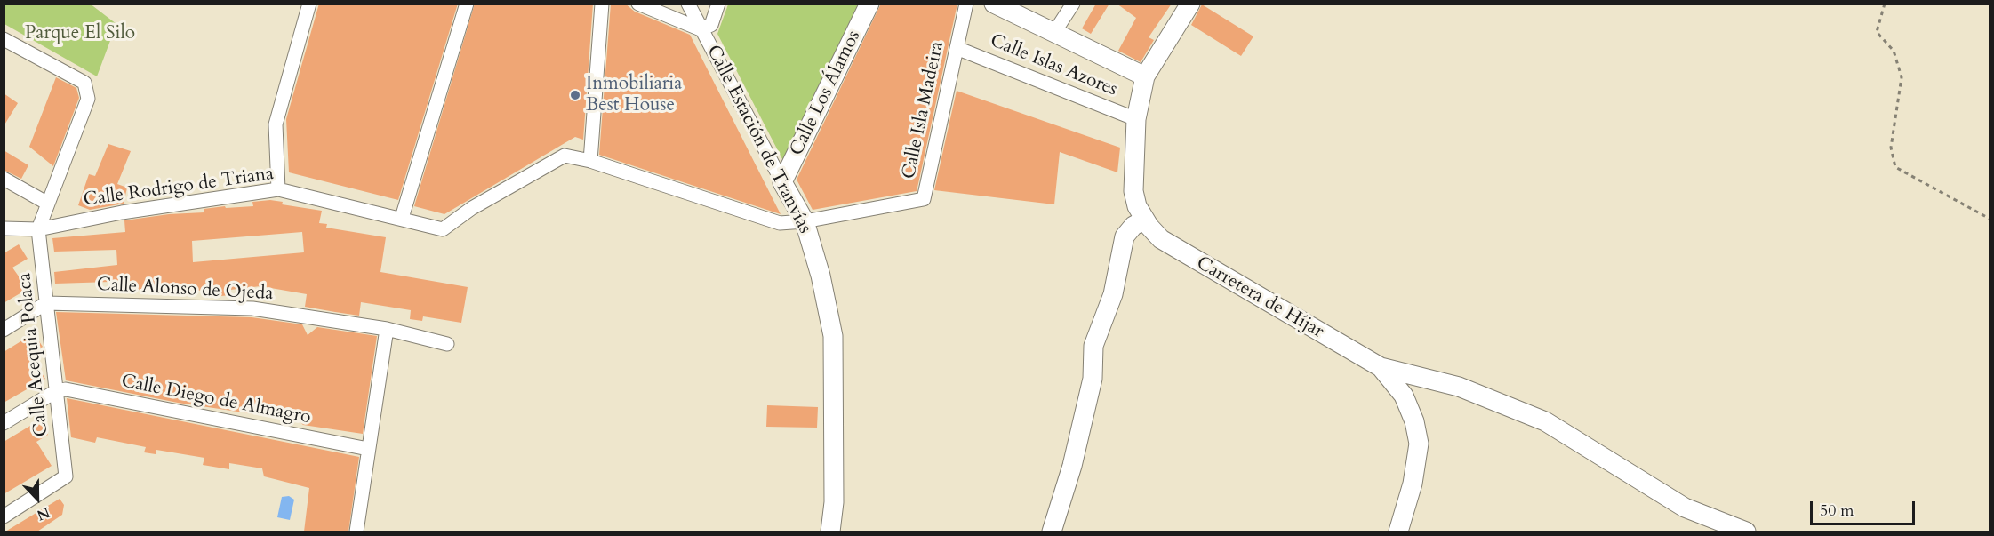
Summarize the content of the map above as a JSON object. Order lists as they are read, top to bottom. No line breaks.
{"streets":{"street":["Calle Islas Azores","Calle Los Álamos","Calle Isla Madeira","Calle Estación de Tranvías","Calle Rodrigo de Triana","Calle Alonso de Ojeda","Carretera de Híjar","Calle Acequia Polaca","Calle Diego de Almagro"]},"crossings":[["Calle Islas Azores","Calle Isla Madeira"],["Calle Islas Azores","Carretera de Híjar"],["Calle Los Álamos","Calle Estación de Tranvías"],["Calle Isla Madeira","Calle Estación de Tranvías"],["Calle Isla Madeira","Calle Rodrigo de Triana"],["Calle Estación de Tranvías","Calle Rodrigo de Triana"],["Calle Rodrigo de Triana","Calle Acequia Polaca"],["Calle Alonso de Ojeda","Calle Acequia Polaca"],["Calle Acequia Polaca","Calle Diego de Almagro"]],"parks":["Parque El Silo"],"places":["Inmobiliaria Best House"],"scale_bar":"50 m","north":"bottom"}
